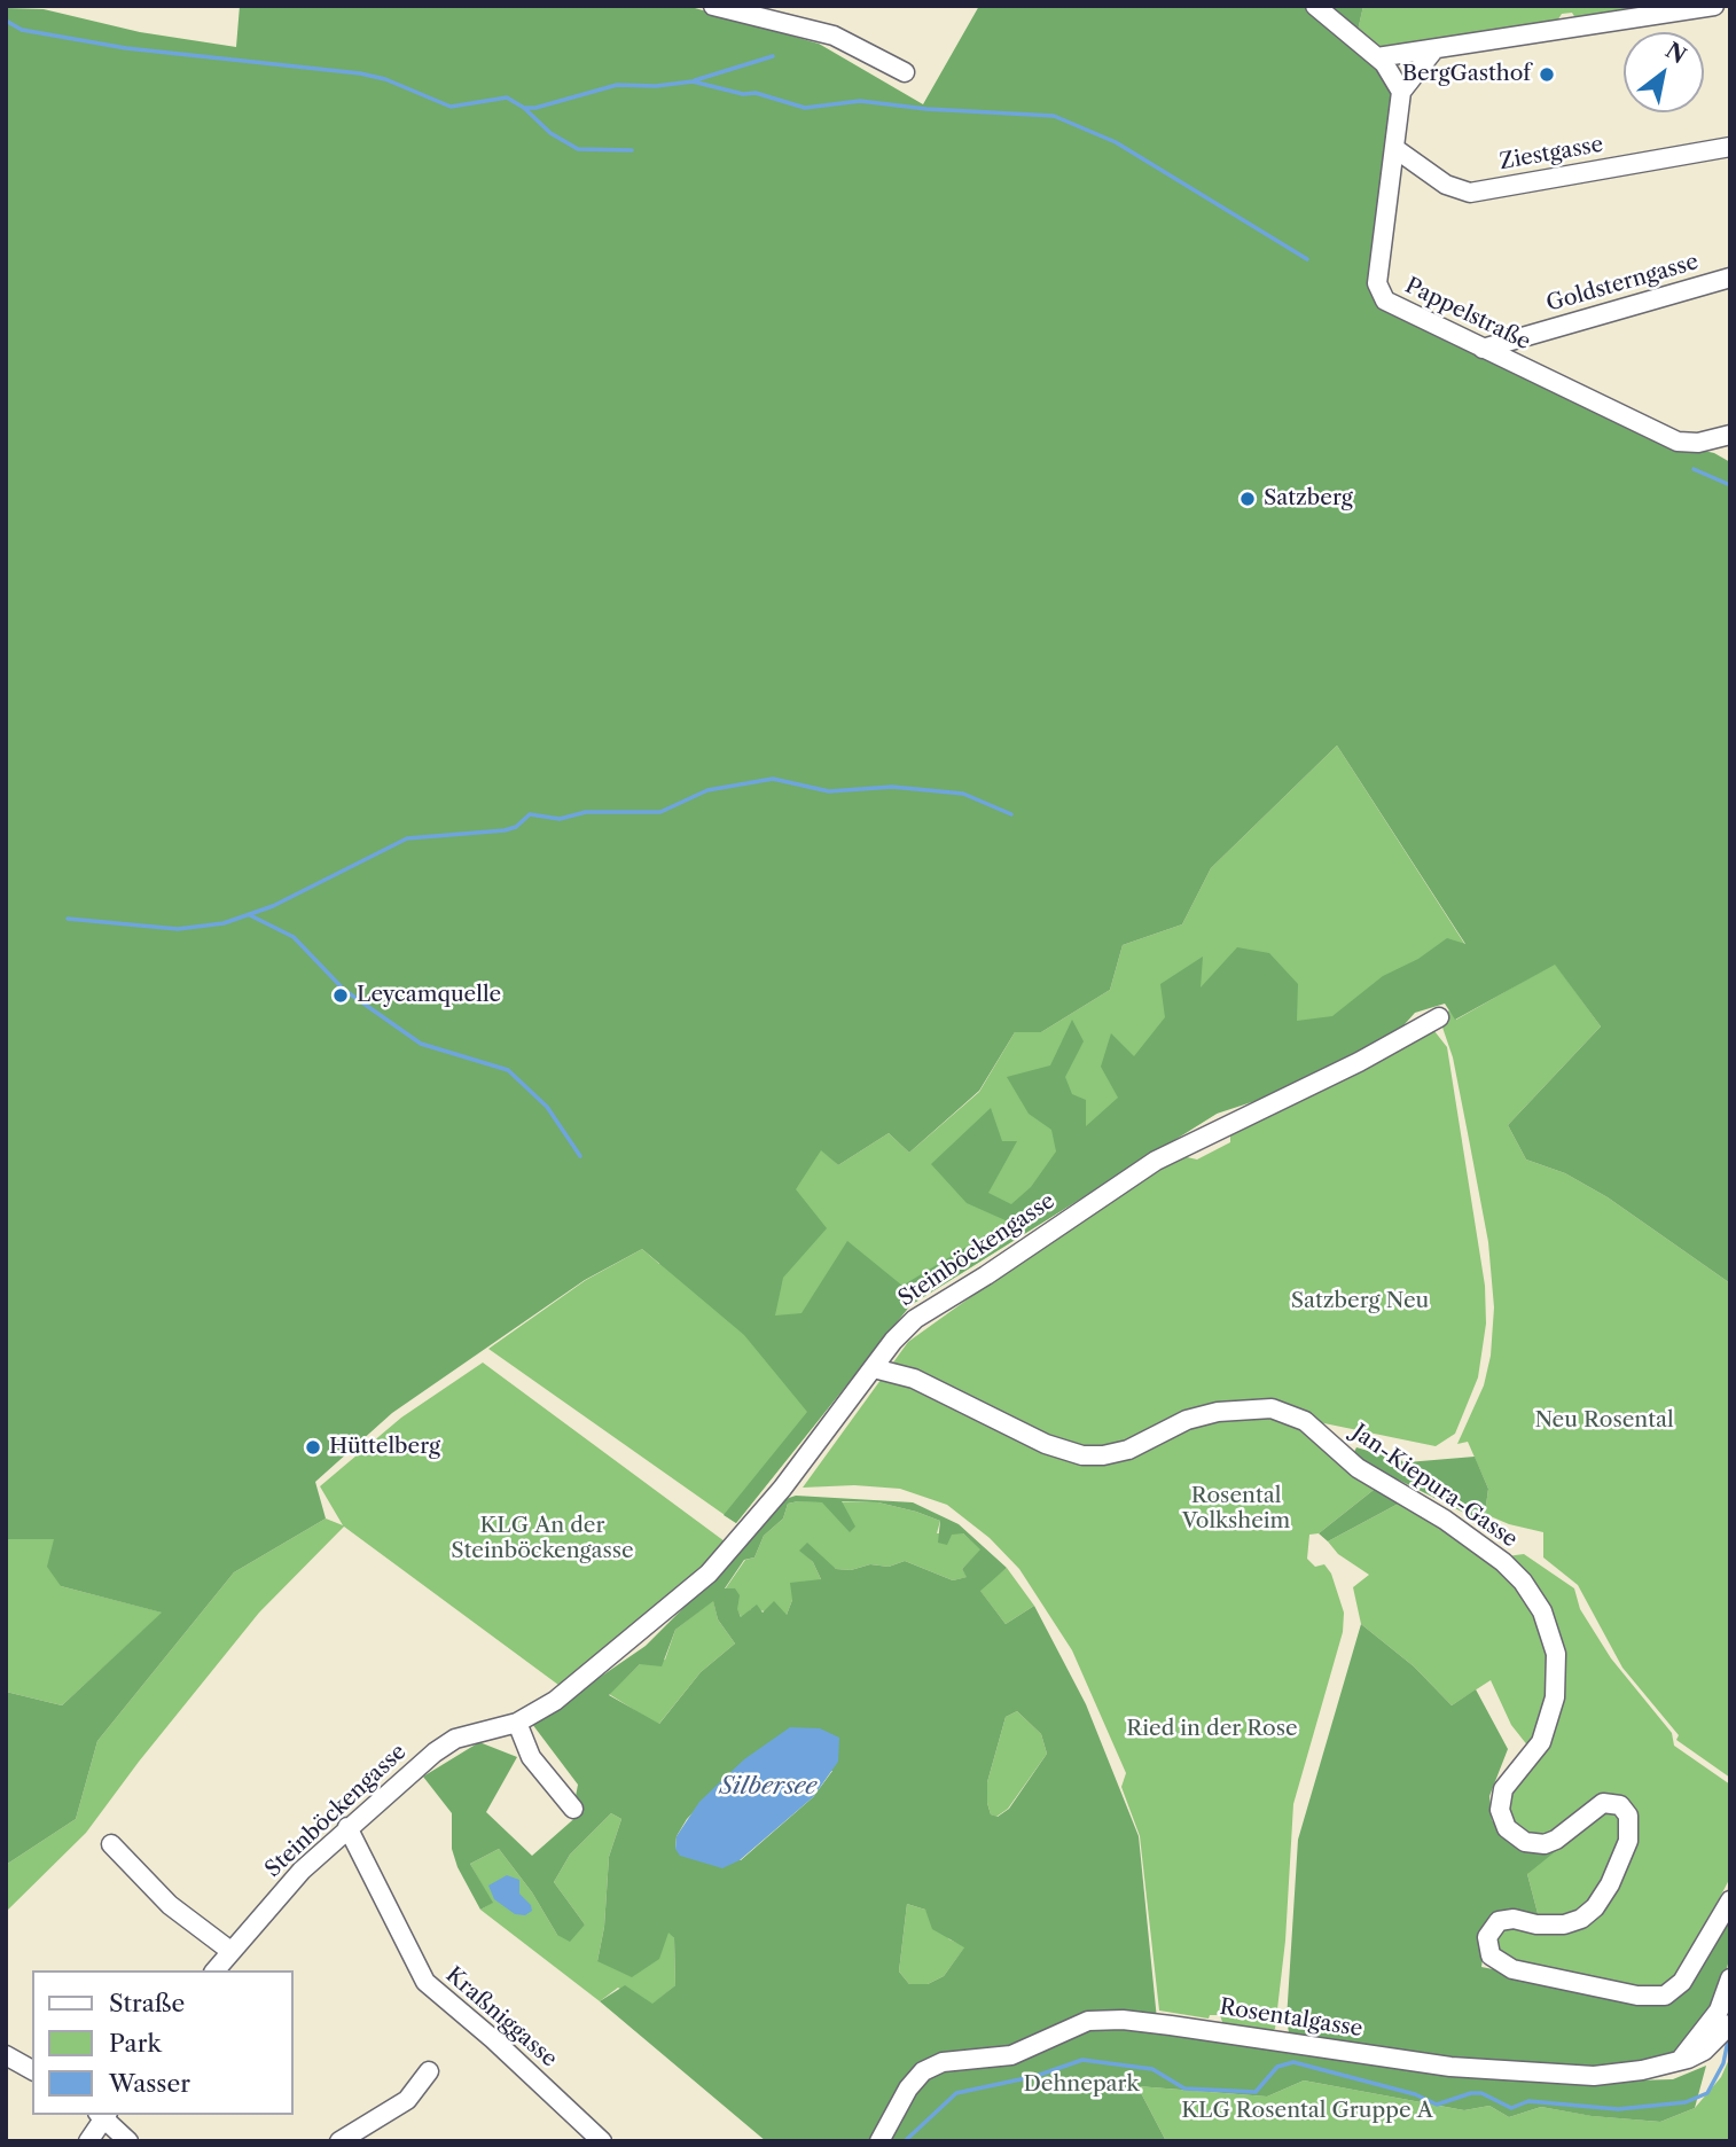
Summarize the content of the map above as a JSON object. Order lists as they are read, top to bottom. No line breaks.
{"streets":{"street":["Ziestgasse","Goldsterngasse","Pappelstraße","Steinböckengasse","Jan-Kiepura-Gasse","Kraßniggasse","Rosentalgasse"]},"crossings":[["Ziestgasse","Pappelstraße"],["Goldsterngasse","Pappelstraße"],["Steinböckengasse","Jan-Kiepura-Gasse"],["Steinböckengasse","Kraßniggasse"]],"water":["Silbersee"],"parks":["Satzberg Neu","Neu Rosental","Rosental Volksheim","KLG An der Steinböckengasse","Ried in der Rose","Dehnepark","KLG Rosental Gruppe A"],"places":["BergGasthof","Satzberg","Leycamquelle","Hüttelberg"],"legend":["Straße","Park","Wasser"],"north":"top right"}
